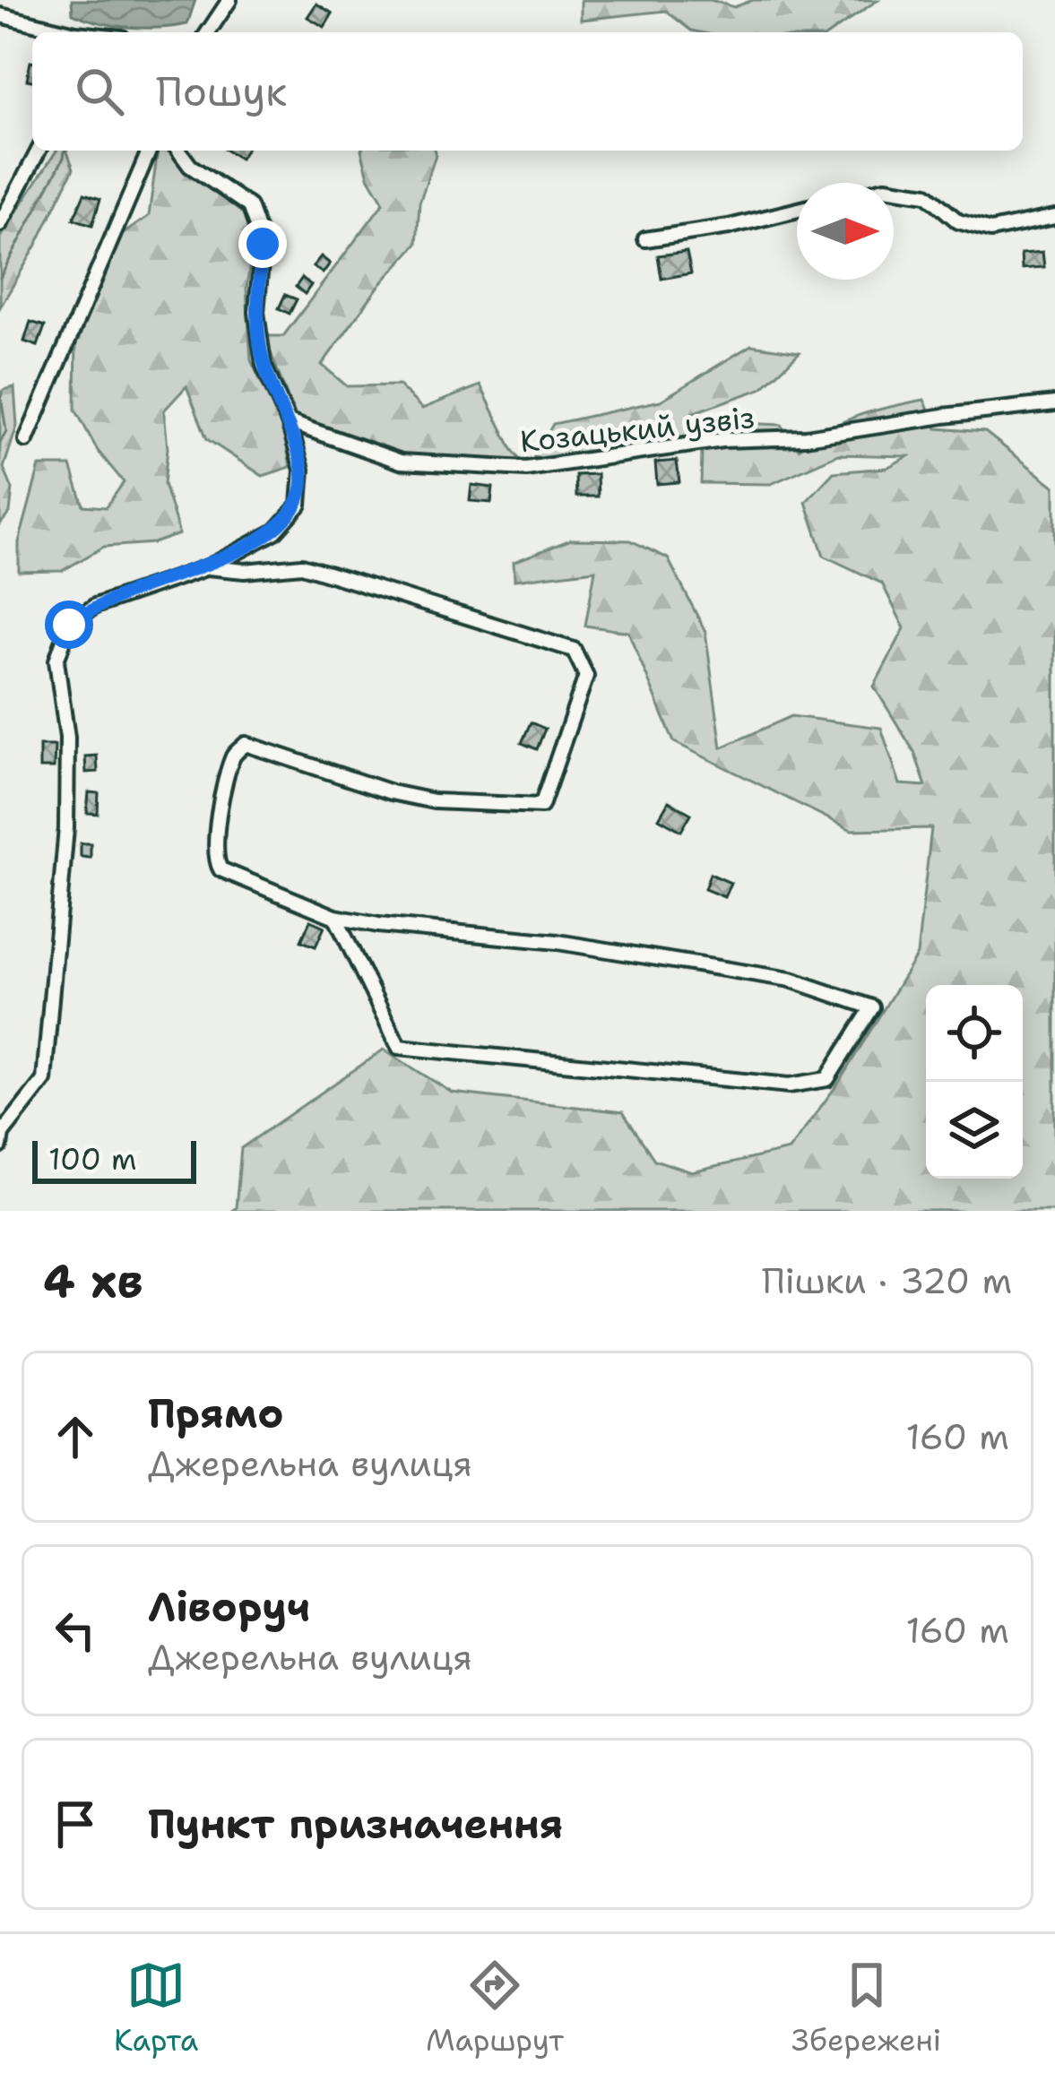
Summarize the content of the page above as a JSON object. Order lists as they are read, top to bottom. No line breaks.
{"streets":{"street":["Козацький узвіз"]},"scale_bar":"100 m","north":"right","page":{"search":"Пошук","scale":"100 m","heading":["4 хв","Пішки · 320 m"],"list":[["Прямо","Джерельна вулиця","160 m"],["Ліворуч","Джерельна вулиця","160 m"],"Пункт призначення"],"nav":["Карта","Маршрут","Збережені"]}}
